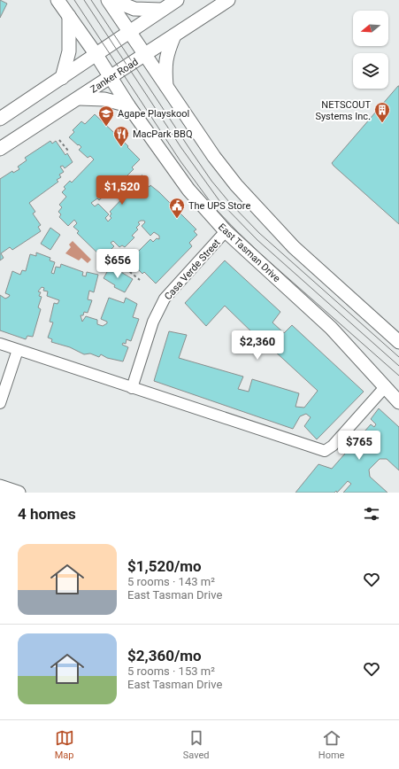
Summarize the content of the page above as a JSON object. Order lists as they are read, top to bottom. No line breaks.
{"streets":{"main road":["Zanker Road","East Tasman Drive"],"street":["Casa Verde Street"]},"crossings":[["Zanker Road","East Tasman Drive"],["East Tasman Drive","Casa Verde Street"]],"places":{"building":["NETSCOUT Systems Inc."],"school or university":["Agape Playskool"],"restaurant":["MacPark BBQ"],"public building":["The UPS Store"]},"north":"left","page":{"price":["$1,520","$656","$2,360","$765"],"heading":"4 homes","list":[{"name":"$1,520/mo","note":"5 rooms · 143 m² · East Tasman Drive"},{"name":"$2,360/mo","note":"5 rooms · 153 m² · East Tasman Drive"}],"tabs":["Map","Saved","Home"]}}
